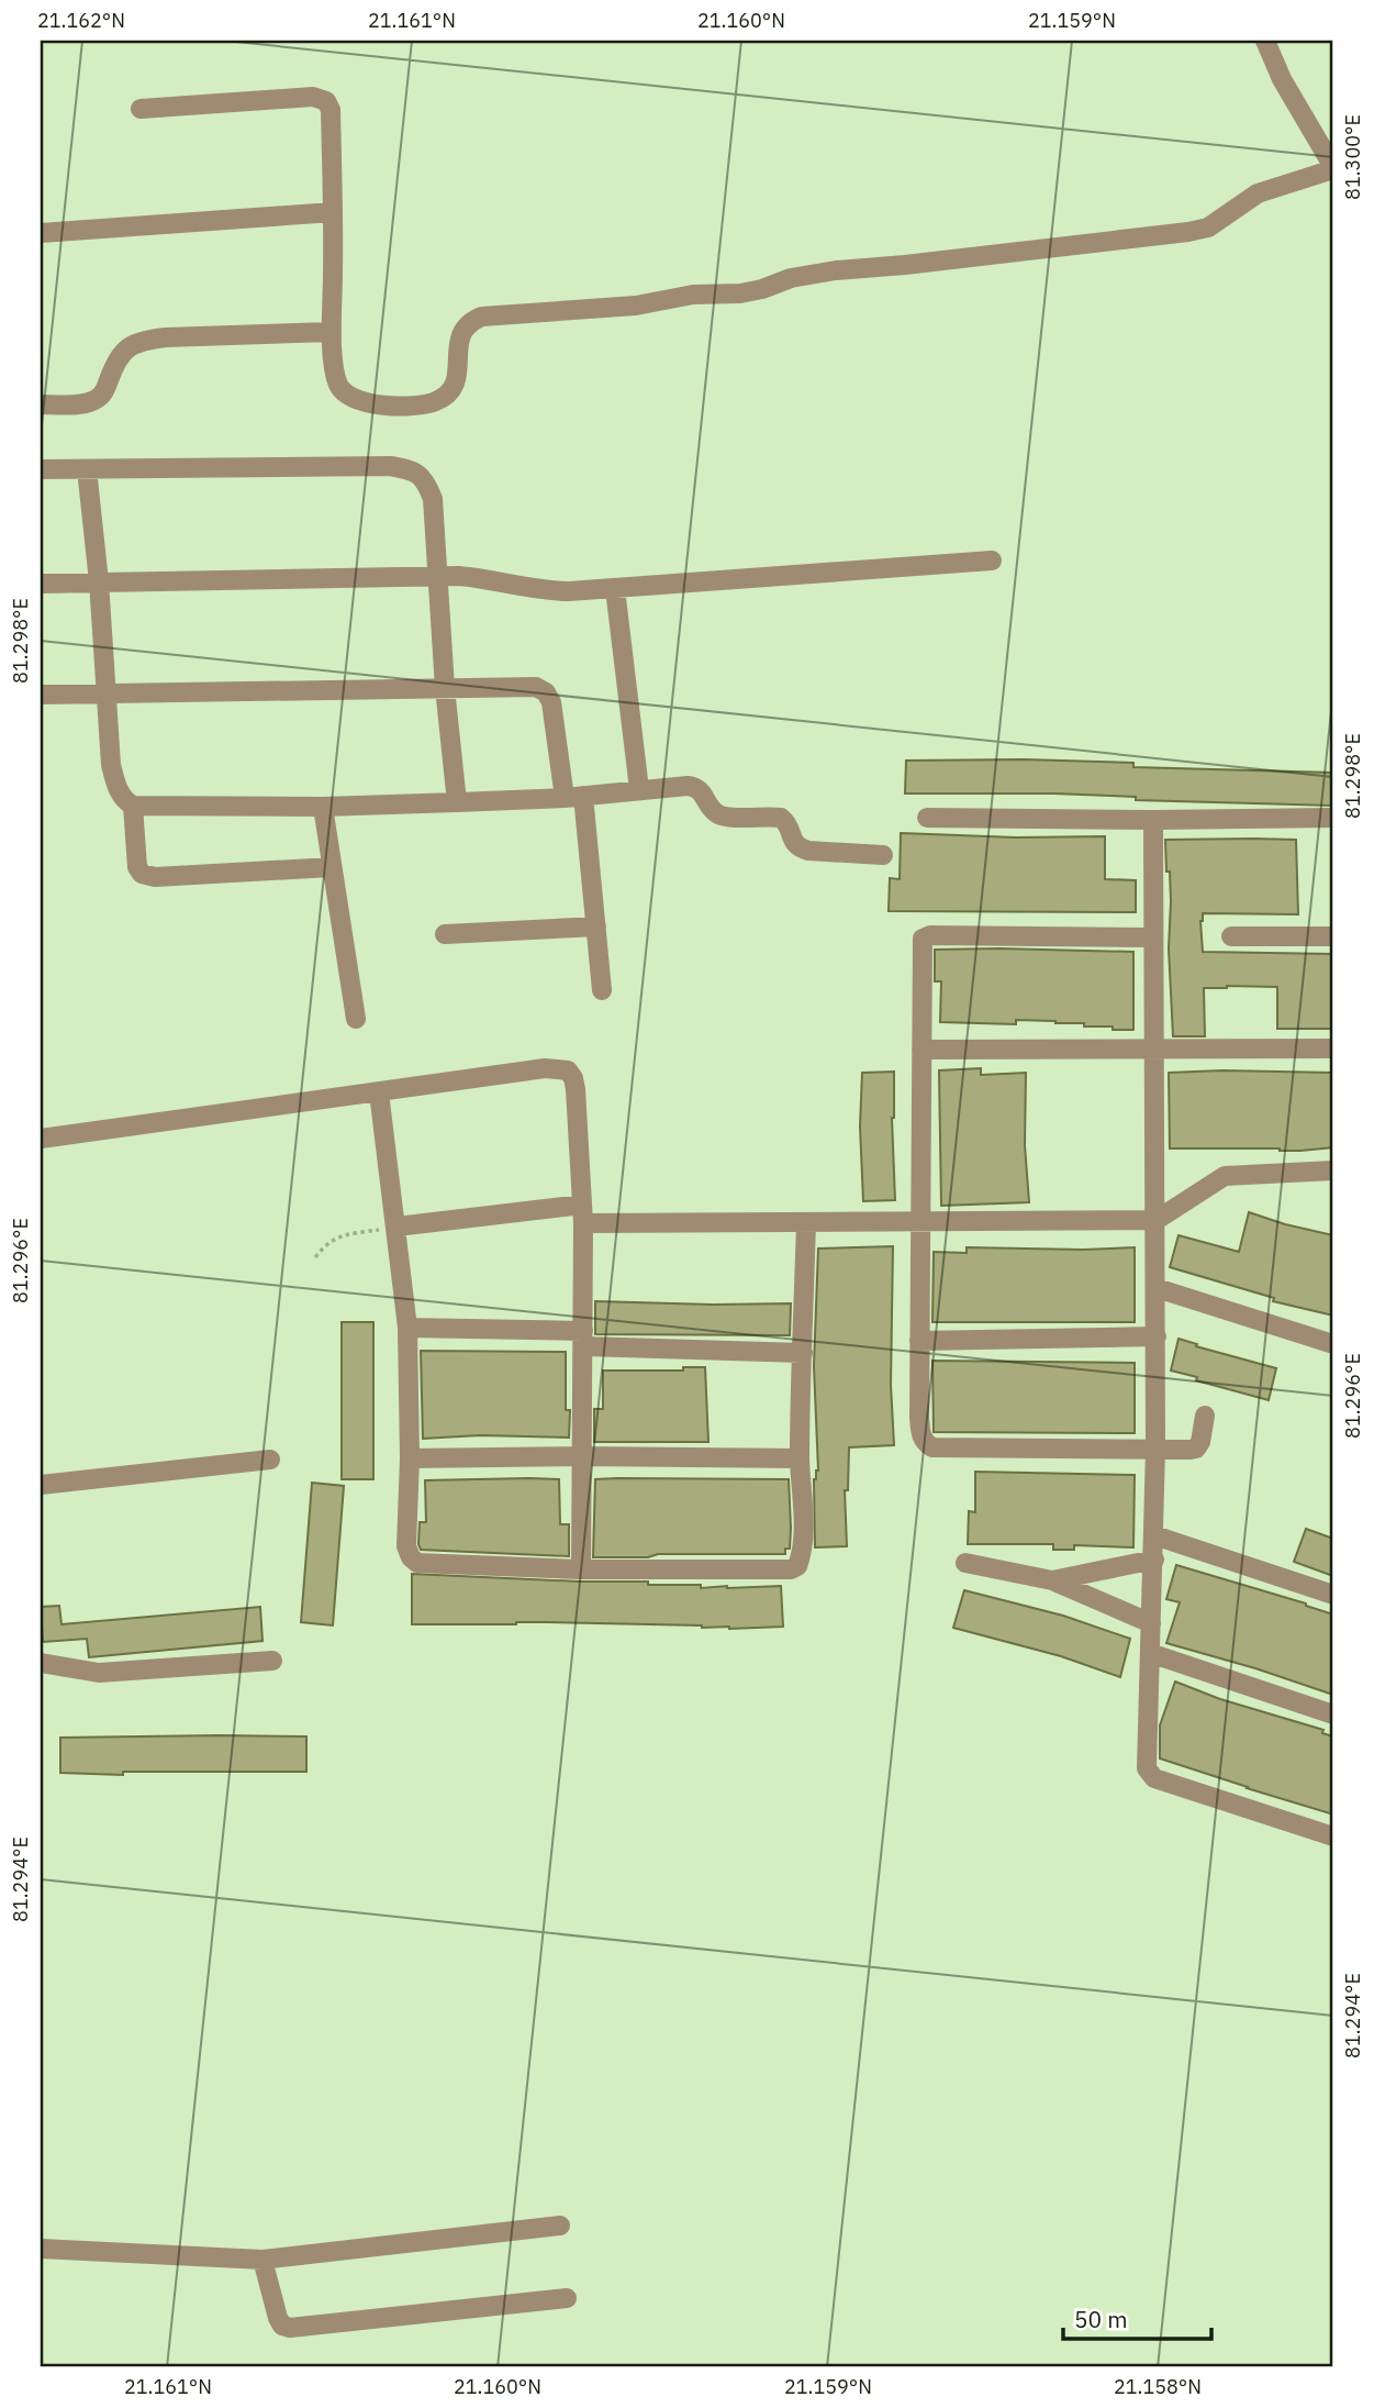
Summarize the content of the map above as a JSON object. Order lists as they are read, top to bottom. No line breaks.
{"scale_bar":"50 m","coordinates":["21.162°N","21.161°N","21.160°N","21.159°N","81.300°E","81.298°E","81.296°E","81.294°E","21.158°N"]}
